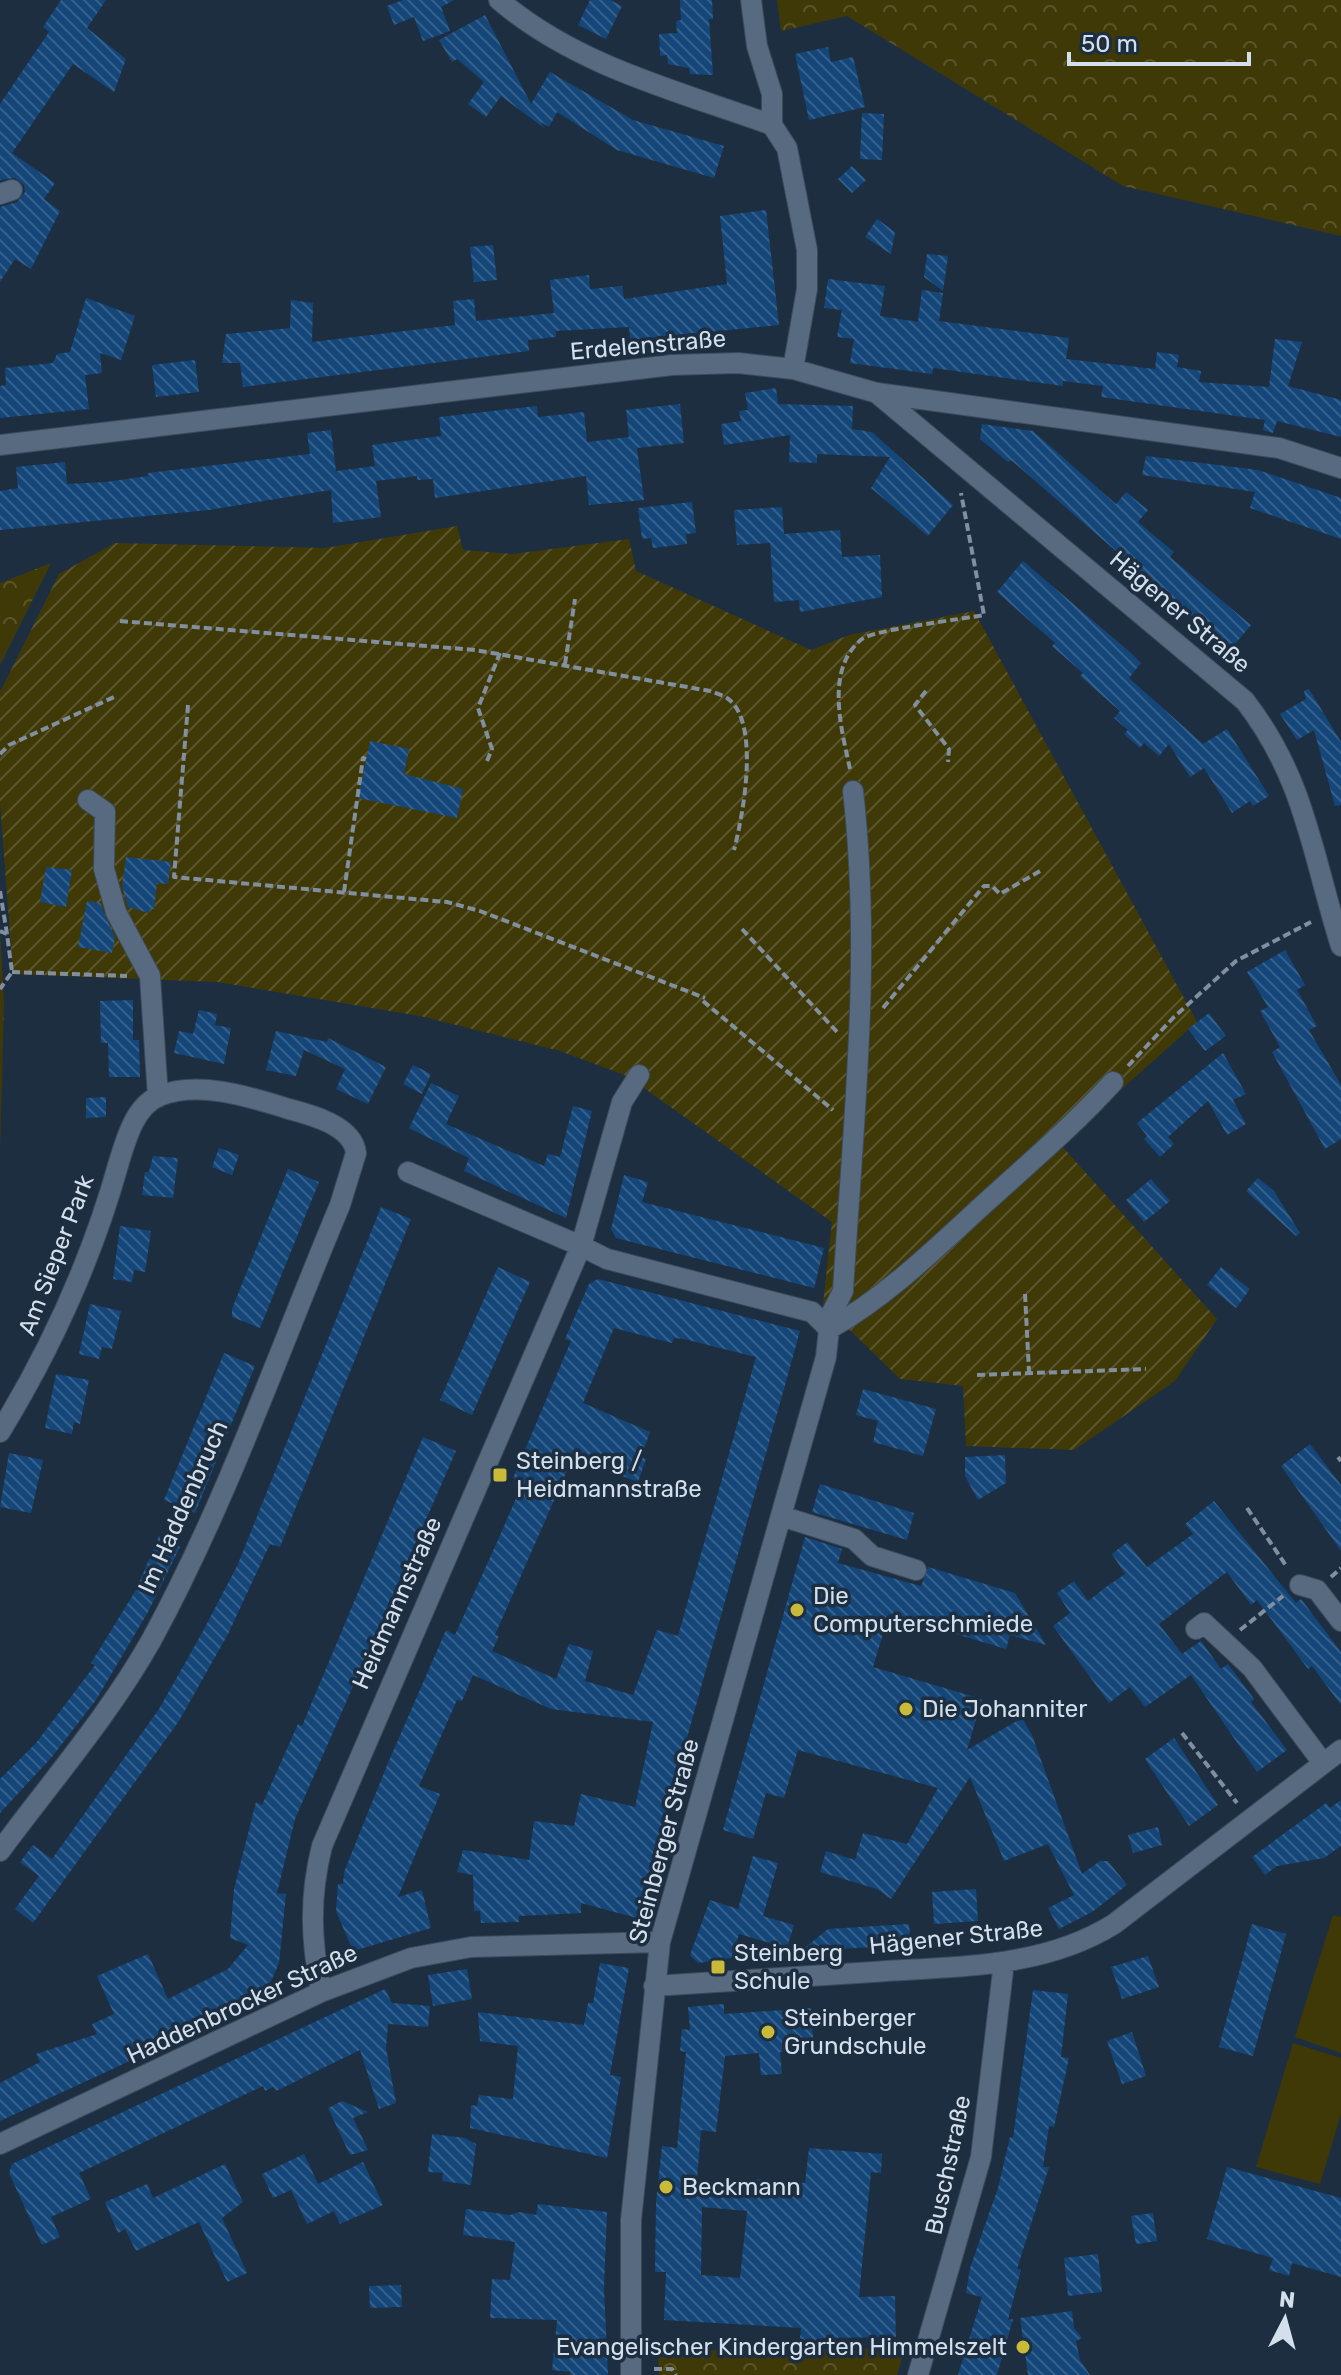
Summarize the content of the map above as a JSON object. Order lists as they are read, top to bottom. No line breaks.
{"streets":{"street":["Erdelenstraße","Hägener Straße","Am Sieper Park","Im Haddenbruch","Heidmannstraße","Steinberger Straße","Haddenbrocker Straße","Buschstraße"]},"crossings":[["Erdelenstraße","Hägener Straße"],["Hägener Straße","Steinberger Straße"],["Hägener Straße","Buschstraße"],["Am Sieper Park","Im Haddenbruch"],["Heidmannstraße","Haddenbrocker Straße"],["Steinberger Straße","Haddenbrocker Straße"]],"places":{"transit":["Steinberg / Heidmannstraße","Steinberg Schule"],"other":["Die Computerschmiede","Die Johanniter","Steinberger Grundschule","Beckmann","Evangelischer Kindergarten Himmelszelt"]},"scale_bar":"50 m","north":"top"}
